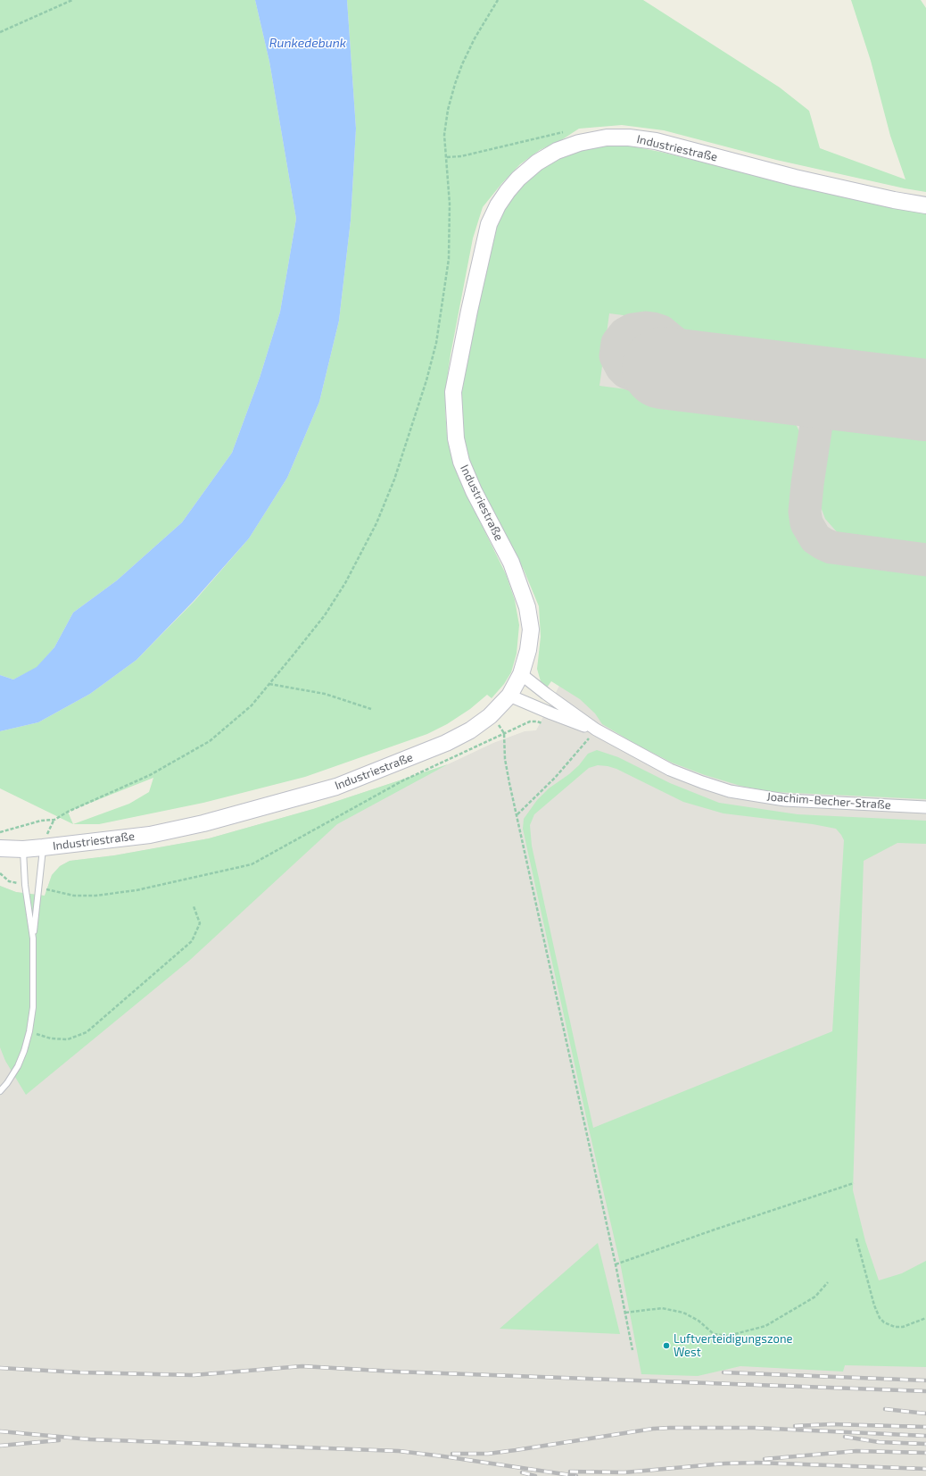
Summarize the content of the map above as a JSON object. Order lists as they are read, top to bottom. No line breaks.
{"streets":{"street":["Industriestraße","Joachim-Becher-Straße"]},"crossings":[["Industriestraße","Joachim-Becher-Straße"]],"water":["Runkedebunk"],"places":["Luftverteidigungszone West"]}
